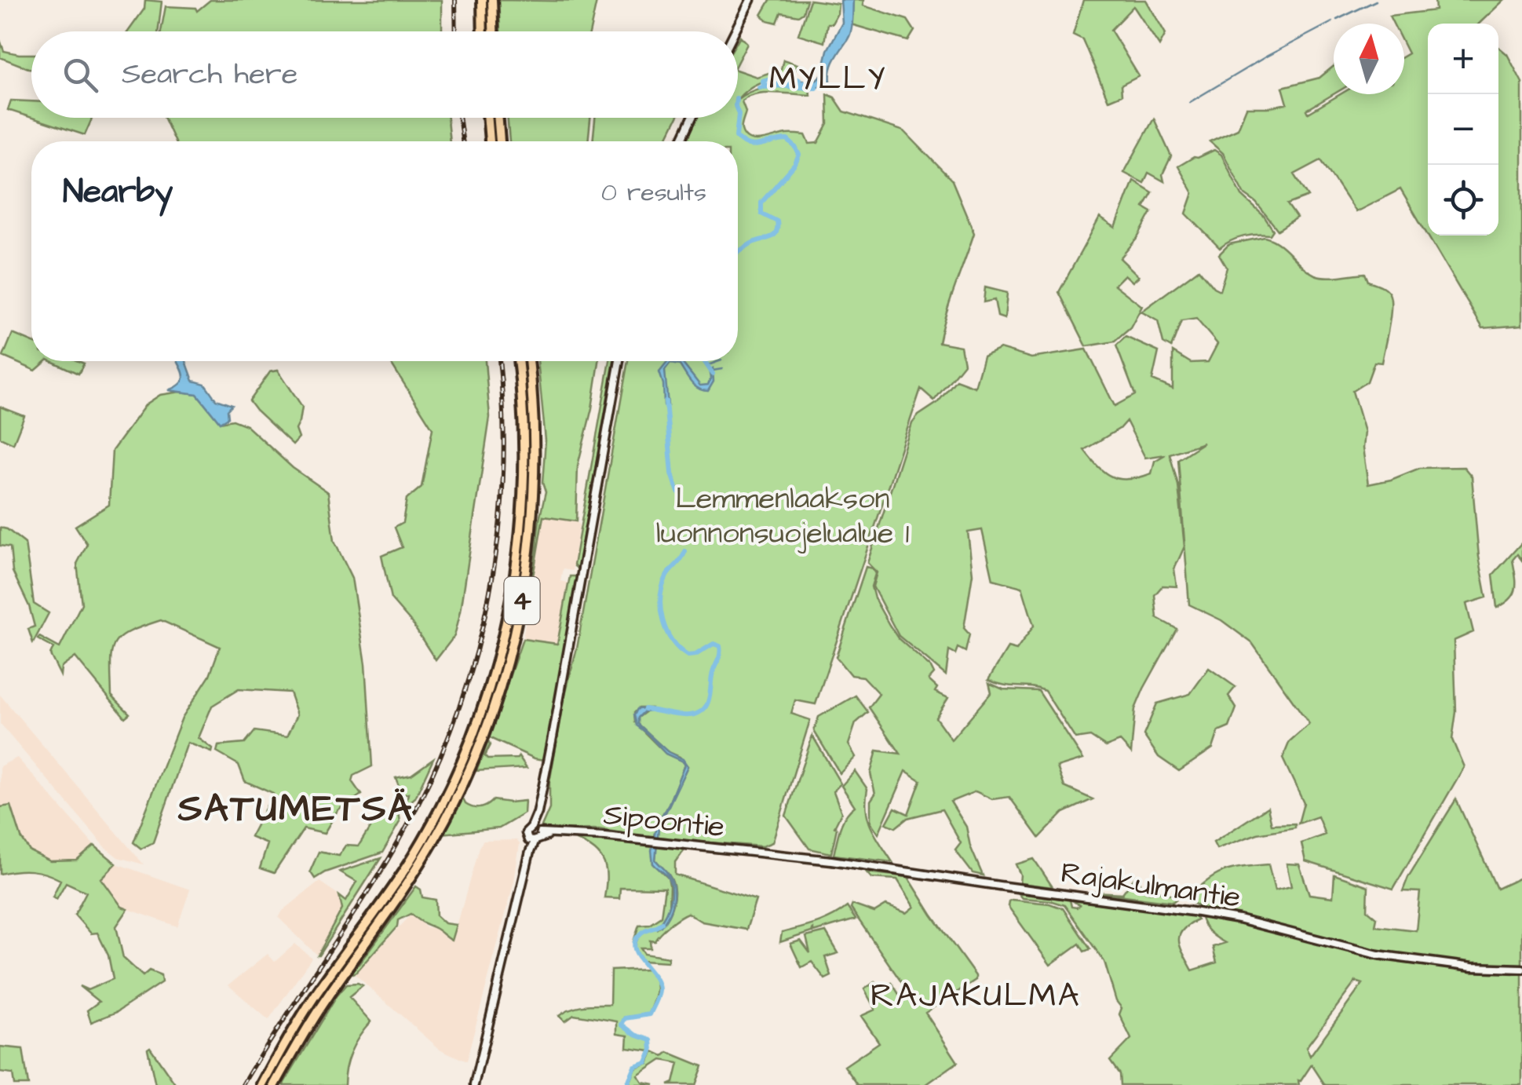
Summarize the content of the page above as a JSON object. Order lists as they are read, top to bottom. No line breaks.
{"streets":{"highway":["4"],"main road":["Sipoontie","Rajakulmantie"]},"crossings":[["Sipoontie","Rajakulmantie"]],"districts":["MYLLY","SATUMETSÄ","RAJAKULMA"],"parks":["Lemmenlaakson luonnonsuojelualue 1"],"north":"top","page":{"map_buttons":["+","−"],"search":"Search here","heading":["Nearby","0 results"]}}
